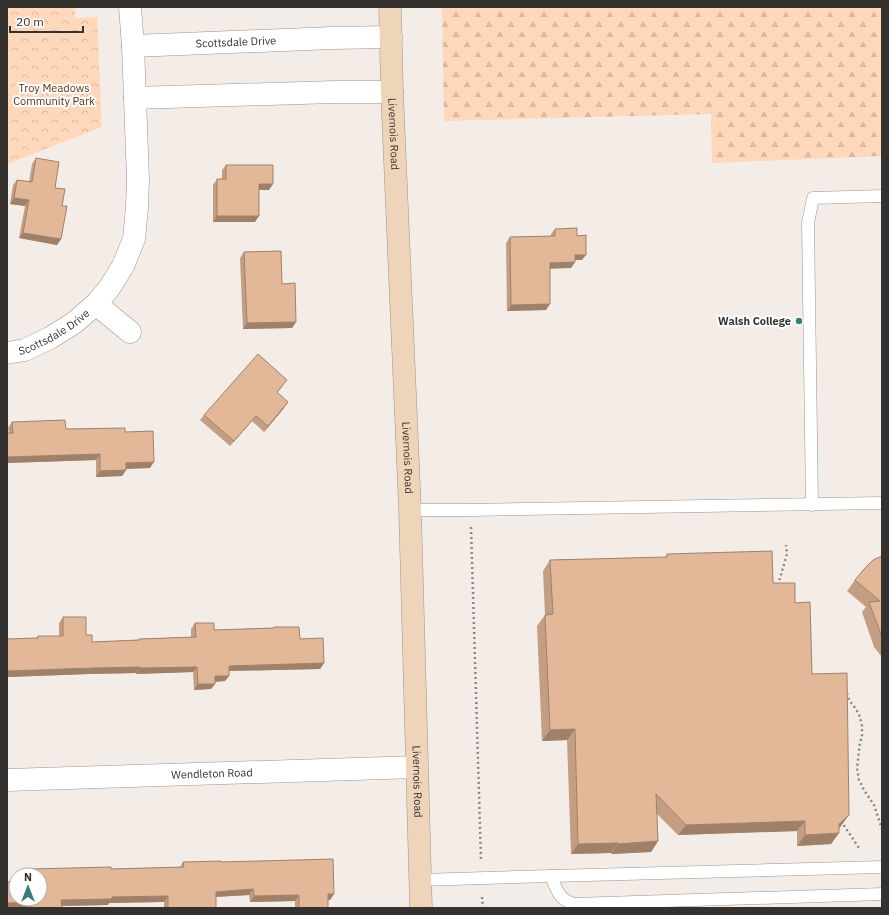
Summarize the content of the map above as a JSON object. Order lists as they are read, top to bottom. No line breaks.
{"streets":{"main road":["Livernois Road"],"street":["Scottsdale Drive","Wendleton Road"]},"crossings":[["Scottsdale Drive","Livernois Road"],["Livernois Road","Wendleton Road"]],"parks":["Troy Meadows Community Park"],"places":["Walsh College"],"scale_bar":"20 m","north":"top"}
